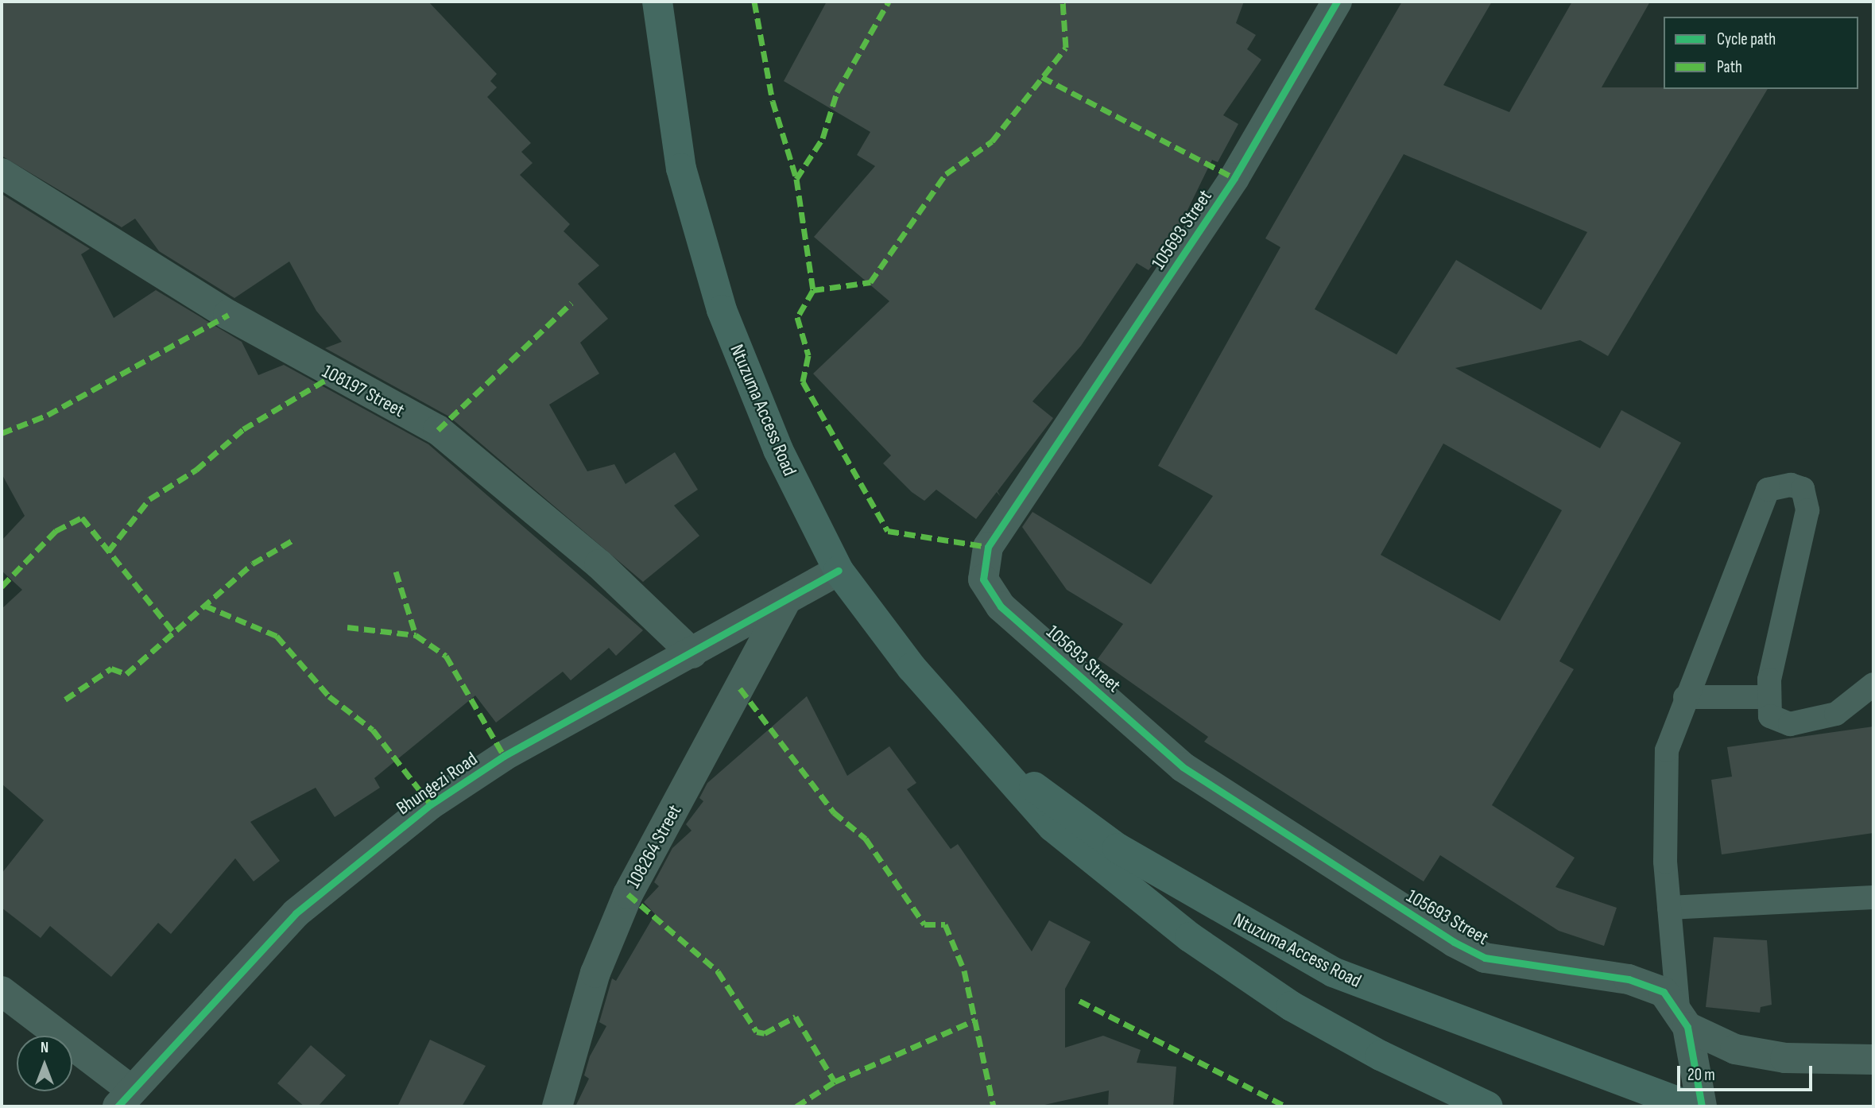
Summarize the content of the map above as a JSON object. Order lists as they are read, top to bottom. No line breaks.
{"streets":{"street":["105693 Street","108197 Street","Ntuzuma Access Road","Bhungezi Road","108264 Street"]},"crossings":[["108197 Street","Bhungezi Road"],["Ntuzuma Access Road","Bhungezi Road"],["Bhungezi Road","108264 Street"]],"legend":["Cycle path","Path"],"scale_bar":"20 m","north":"top"}
